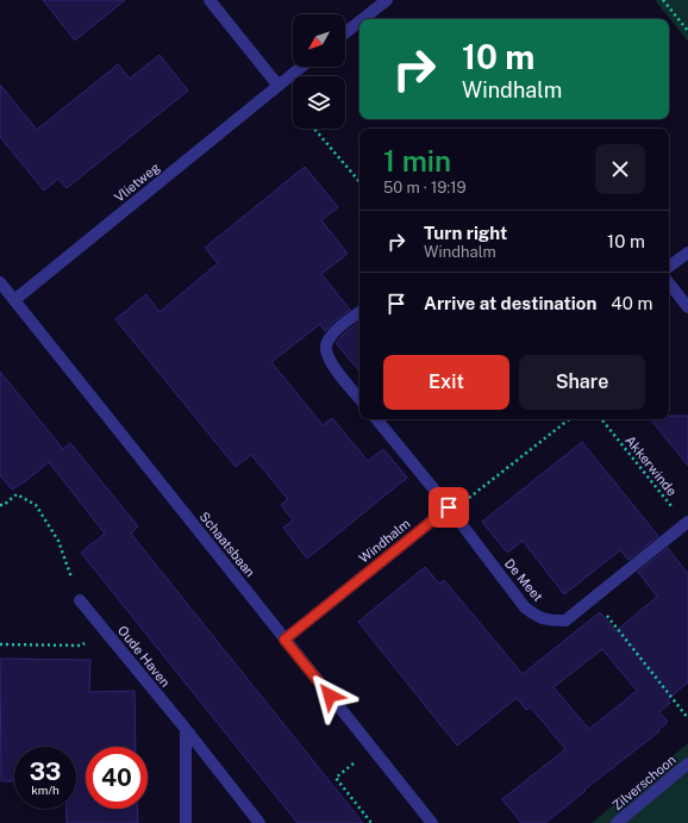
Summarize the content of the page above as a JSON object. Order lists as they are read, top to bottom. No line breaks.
{"streets":{"street":["Vlietweg","Windhalm","Schaatsbaan","De Meet","Oude Haven","Zilverschoon"],"path":["Akkerwinde"]},"crossings":[["Vlietweg","Schaatsbaan"],["Akkerwinde","De Meet"],["Windhalm","Schaatsbaan"],["Windhalm","De Meet"]],"north":"bottom left","page":{"turn":["10 m","Windhalm"],"heading":["1 min","50 m · 19:19"],"list":[{"name":"Turn right","note":"Windhalm","value":"10 m"},{"name":"Arrive at destination","value":"40 m"}],"buttons":["Exit","Share"],"speed":"33 km/h","limit":"40"}}
